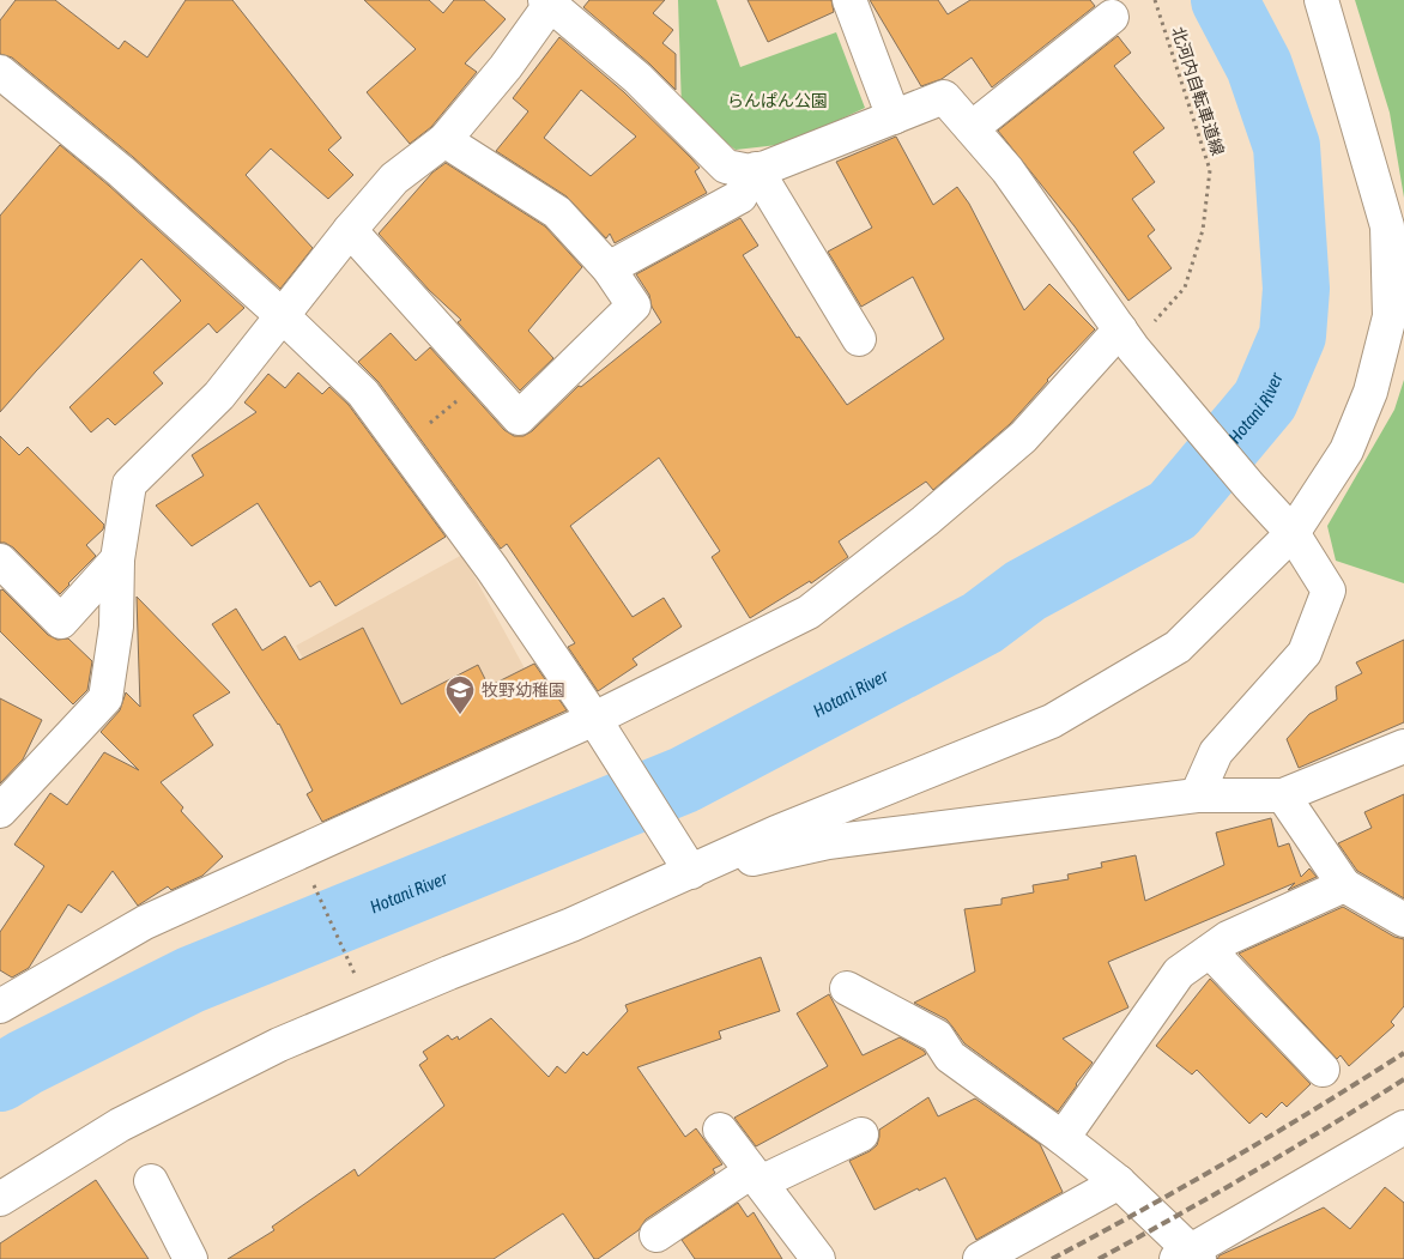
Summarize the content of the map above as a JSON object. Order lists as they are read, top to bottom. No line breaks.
{"streets":{"path":["北河内自転車道線"]},"water":["Hotani River"],"parks":["らんぱん公園"],"places":{"school or university":["牧野幼稚園"]}}
